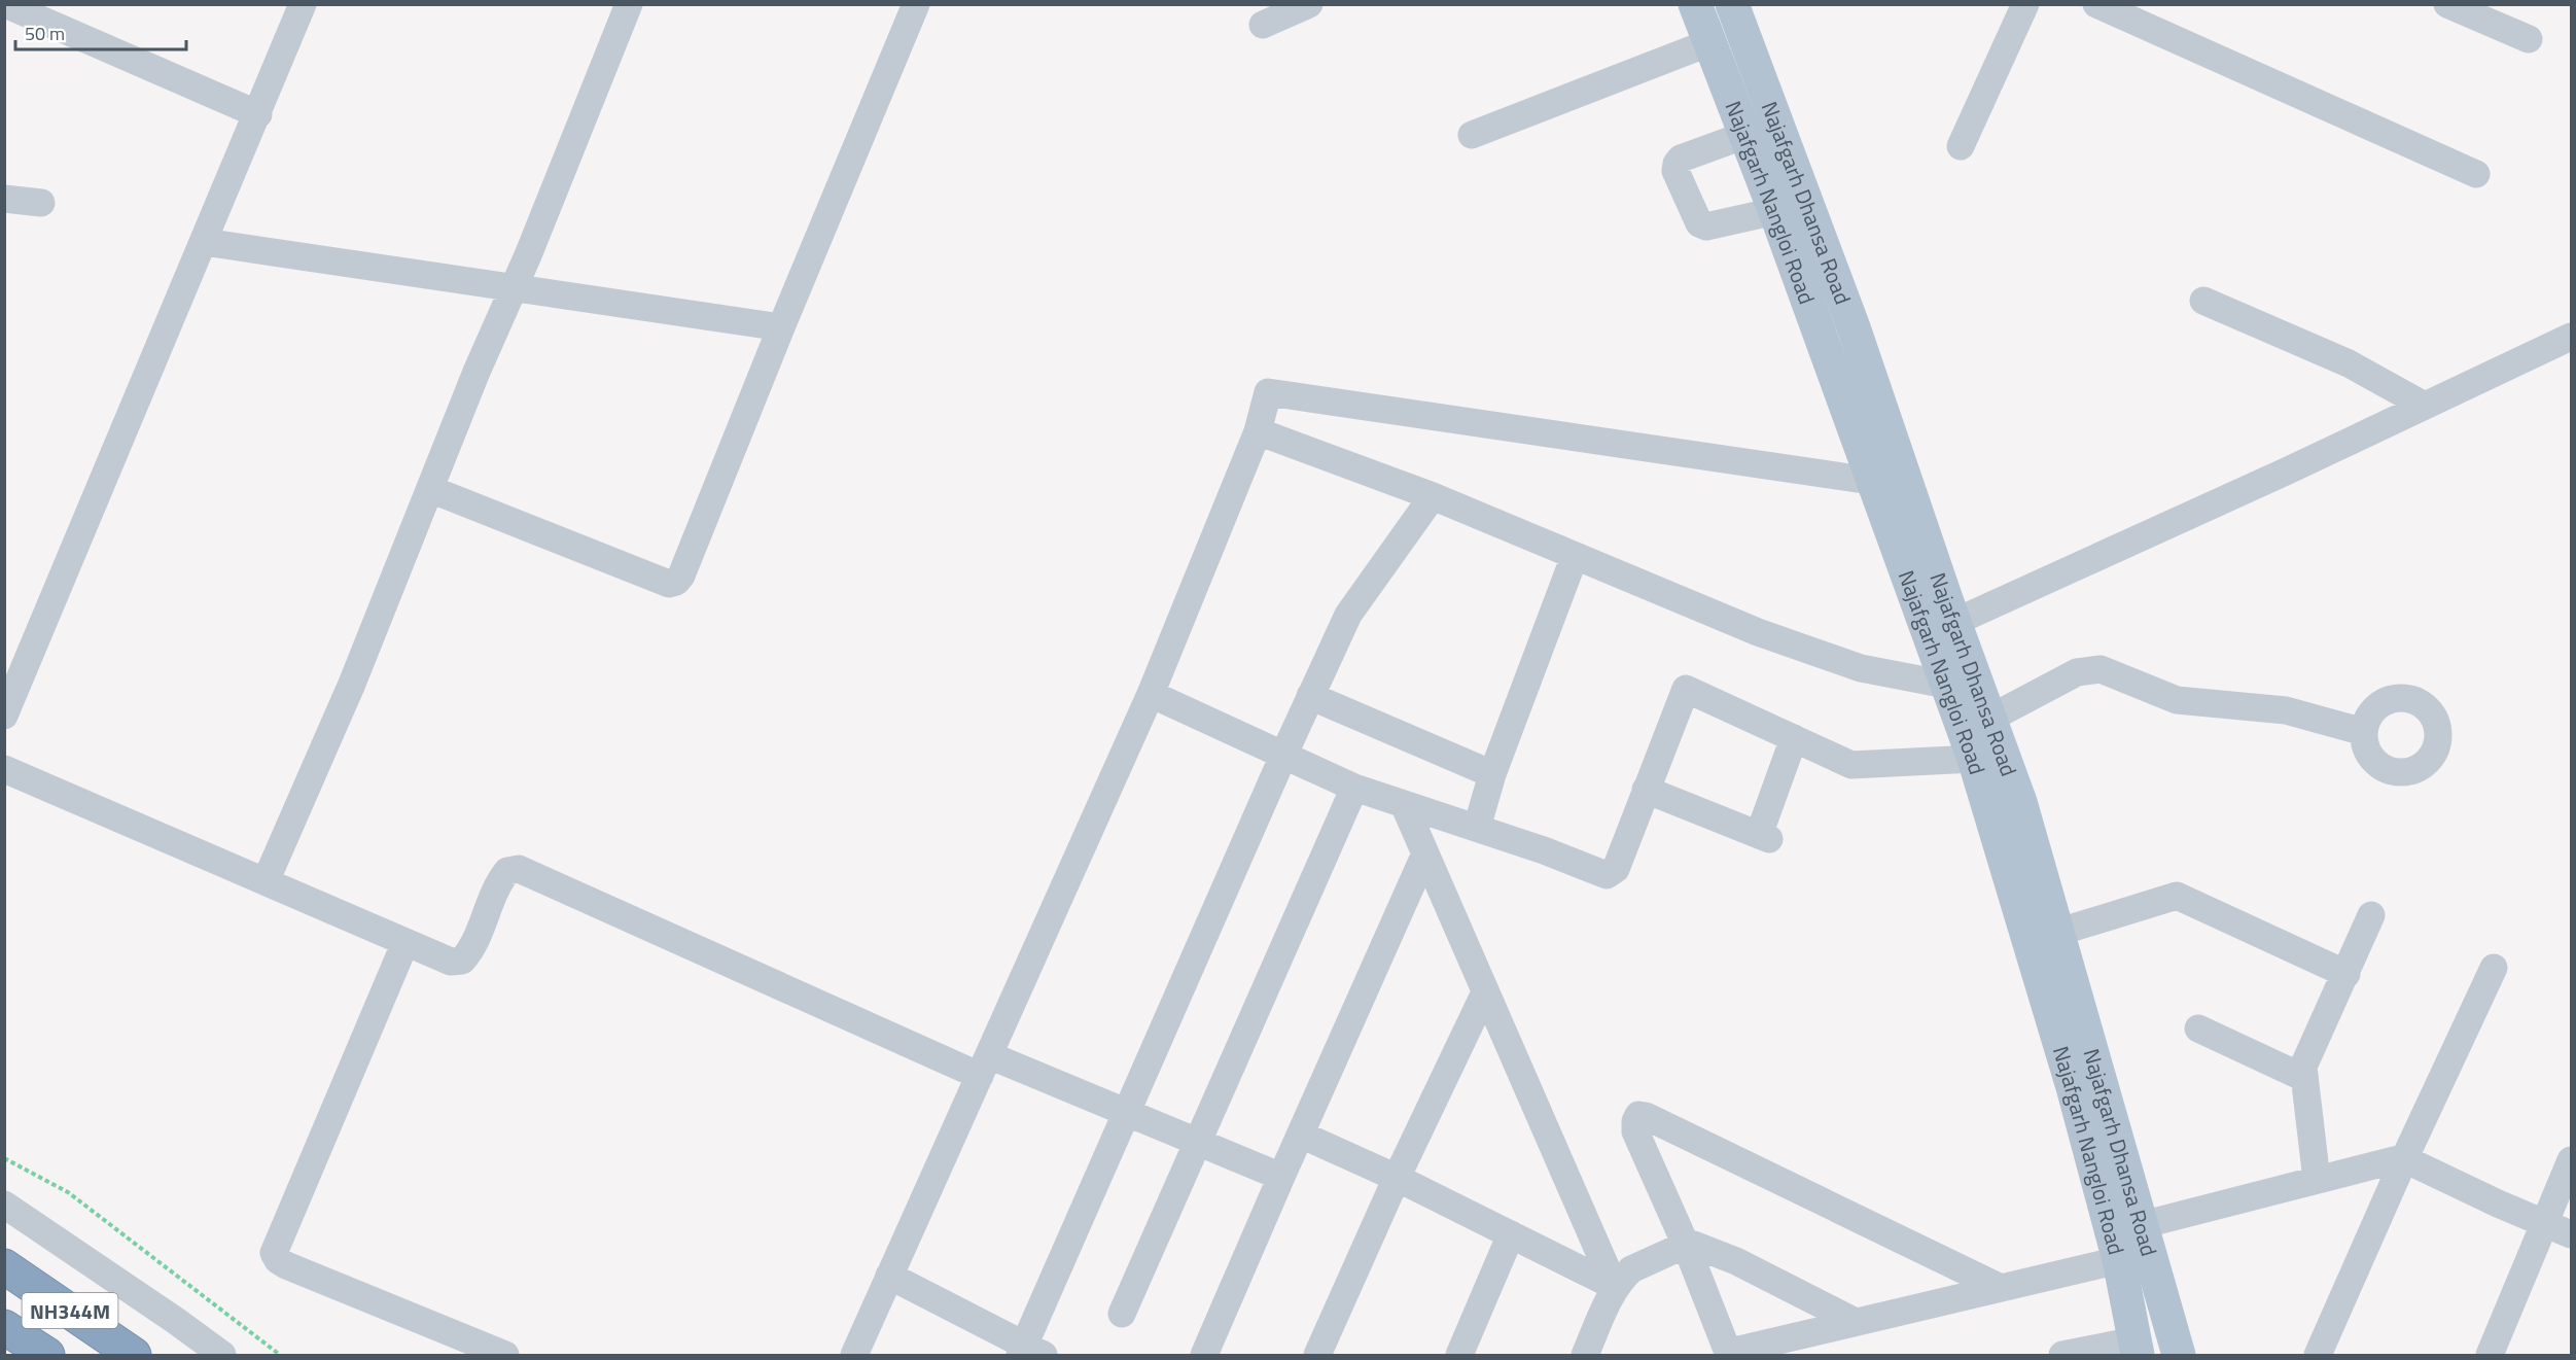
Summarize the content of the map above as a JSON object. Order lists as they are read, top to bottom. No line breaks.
{"streets":{"highway":["NH344M"],"main road":["Najafgarh Nangloi Road","Najafgarh Dhansa Road"]},"crossings":[["Najafgarh Nangloi Road","Najafgarh Dhansa Road"]],"scale_bar":"50 m"}
